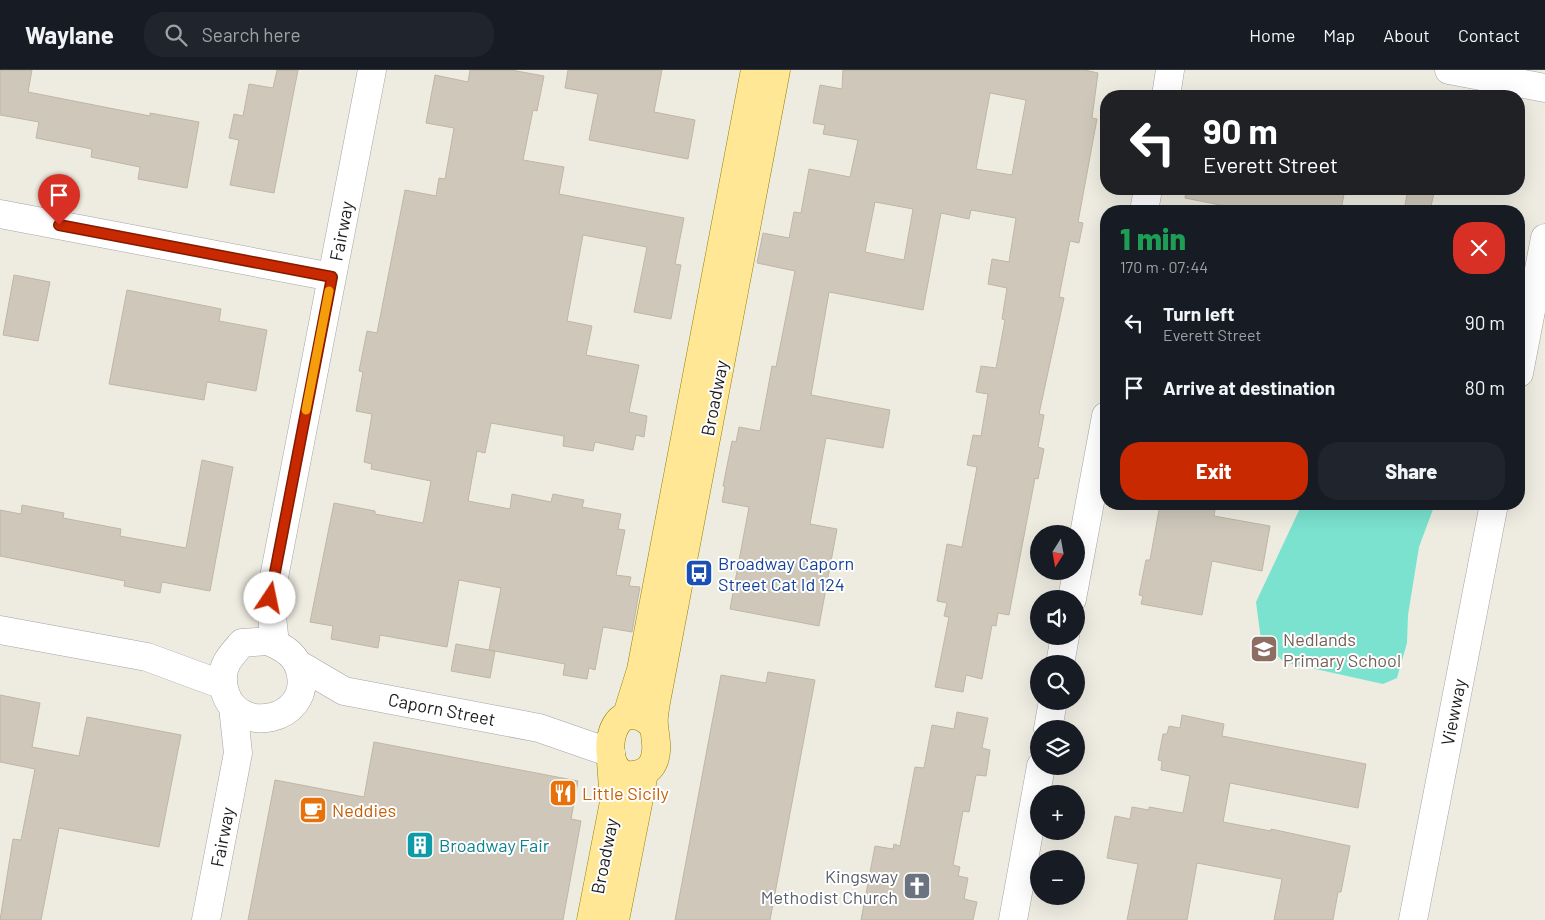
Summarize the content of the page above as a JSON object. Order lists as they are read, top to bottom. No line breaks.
{"streets":{"main road":["Broadway"],"street":["Fairway","Caporn Street","Viewway"]},"crossings":[["Fairway","Caporn Street"],["Broadway","Caporn Street"]],"places":{"bus stop":["Broadway Caporn Street Cat Id 124"],"school or university":["Nedlands Primary School"],"restaurant":["Little Sicily"],"cafe":["Neddies"],"building":["Broadway Fair"],"church":["Kingsway Methodist Church"]},"north":"bottom","page":{"header":"Waylane","search":"Search here","nav":["Home","Map","About","Contact"],"turn":["90 m","Everett Street"],"heading":["1 min","170 m · 07:44"],"list":[{"name":"Turn left","note":"Everett Street","value":"90 m"},{"name":"Arrive at destination","value":"80 m"}],"buttons":["Exit","Share"],"map_buttons":["+","−"]}}
